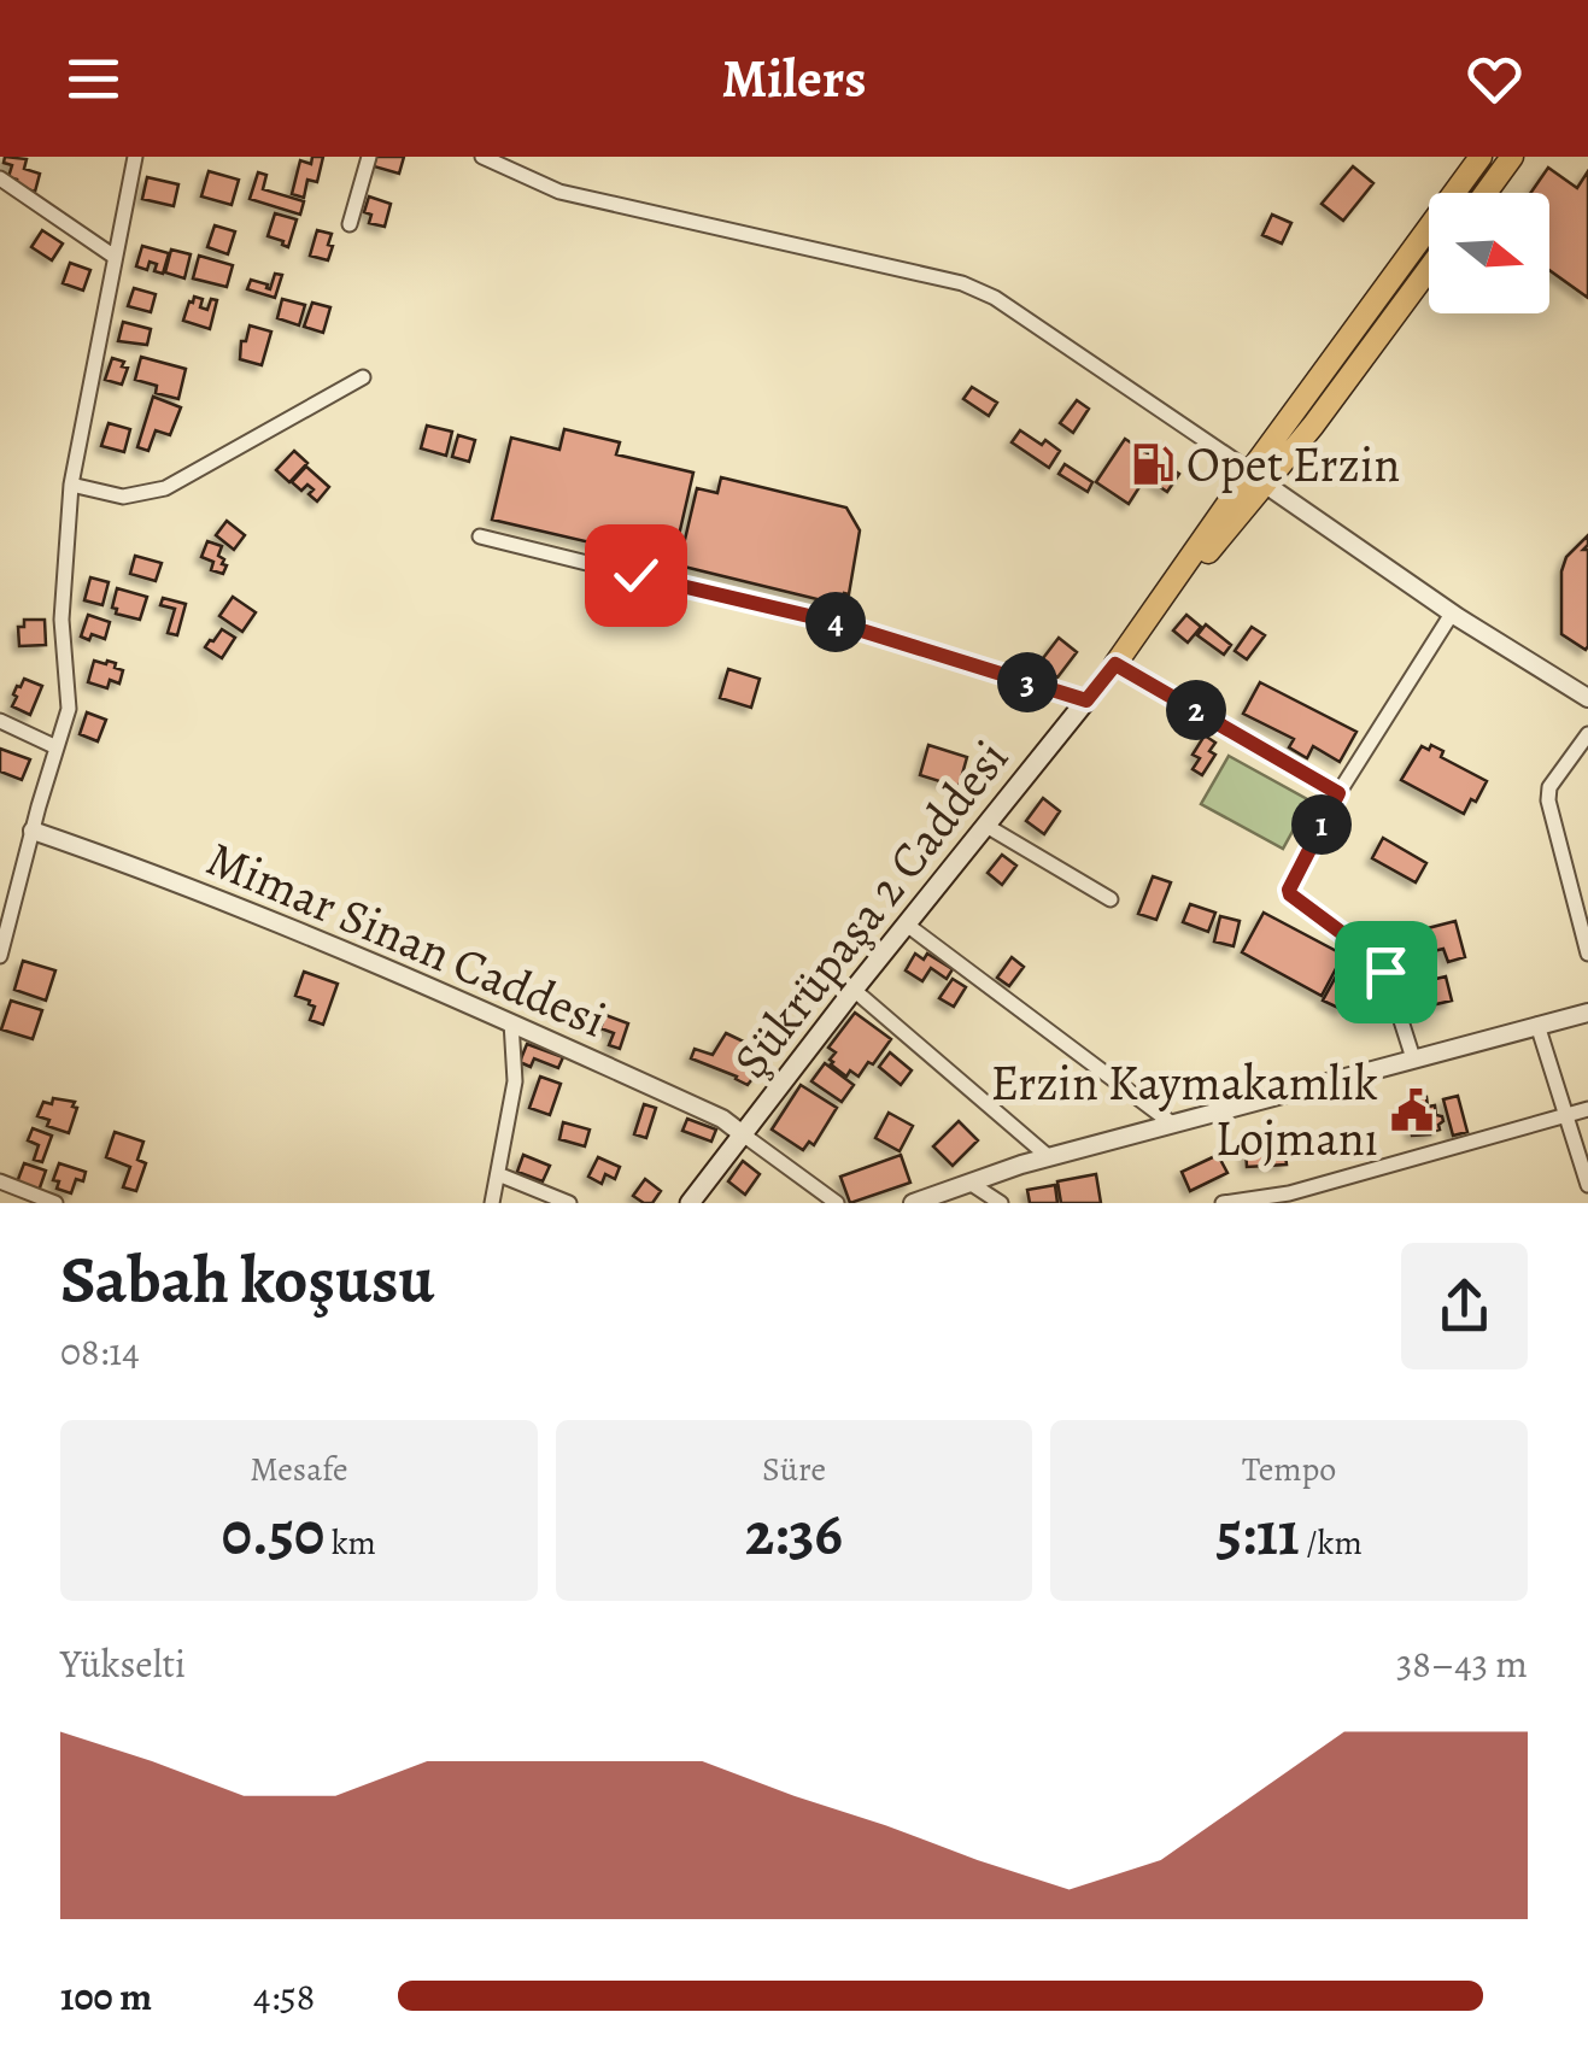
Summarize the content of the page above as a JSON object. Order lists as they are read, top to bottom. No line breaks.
{"streets":{"main road":["Şükrüpaşa 2 Caddesi"],"street":["Mimar Sinan Caddesi"]},"crossings":[["Şükrüpaşa 2 Caddesi","Mimar Sinan Caddesi"]],"places":{"fuel station":["Opet Erzin"],"public building":["Erzin Kaymakamlık Lojmanı"]},"north":"right","page":{"header":"Milers","pins":["4","3","2","1"],"heading":["Sabah koşusu","08:14"],"stats":[["Mesafe","0.50 km"],["Süre","2:36"],["Tempo","5:11 /km"]],"chart":["Yükselti","38–43 m"],"list":[{"name":"100 m","note":"4:58"}]}}
